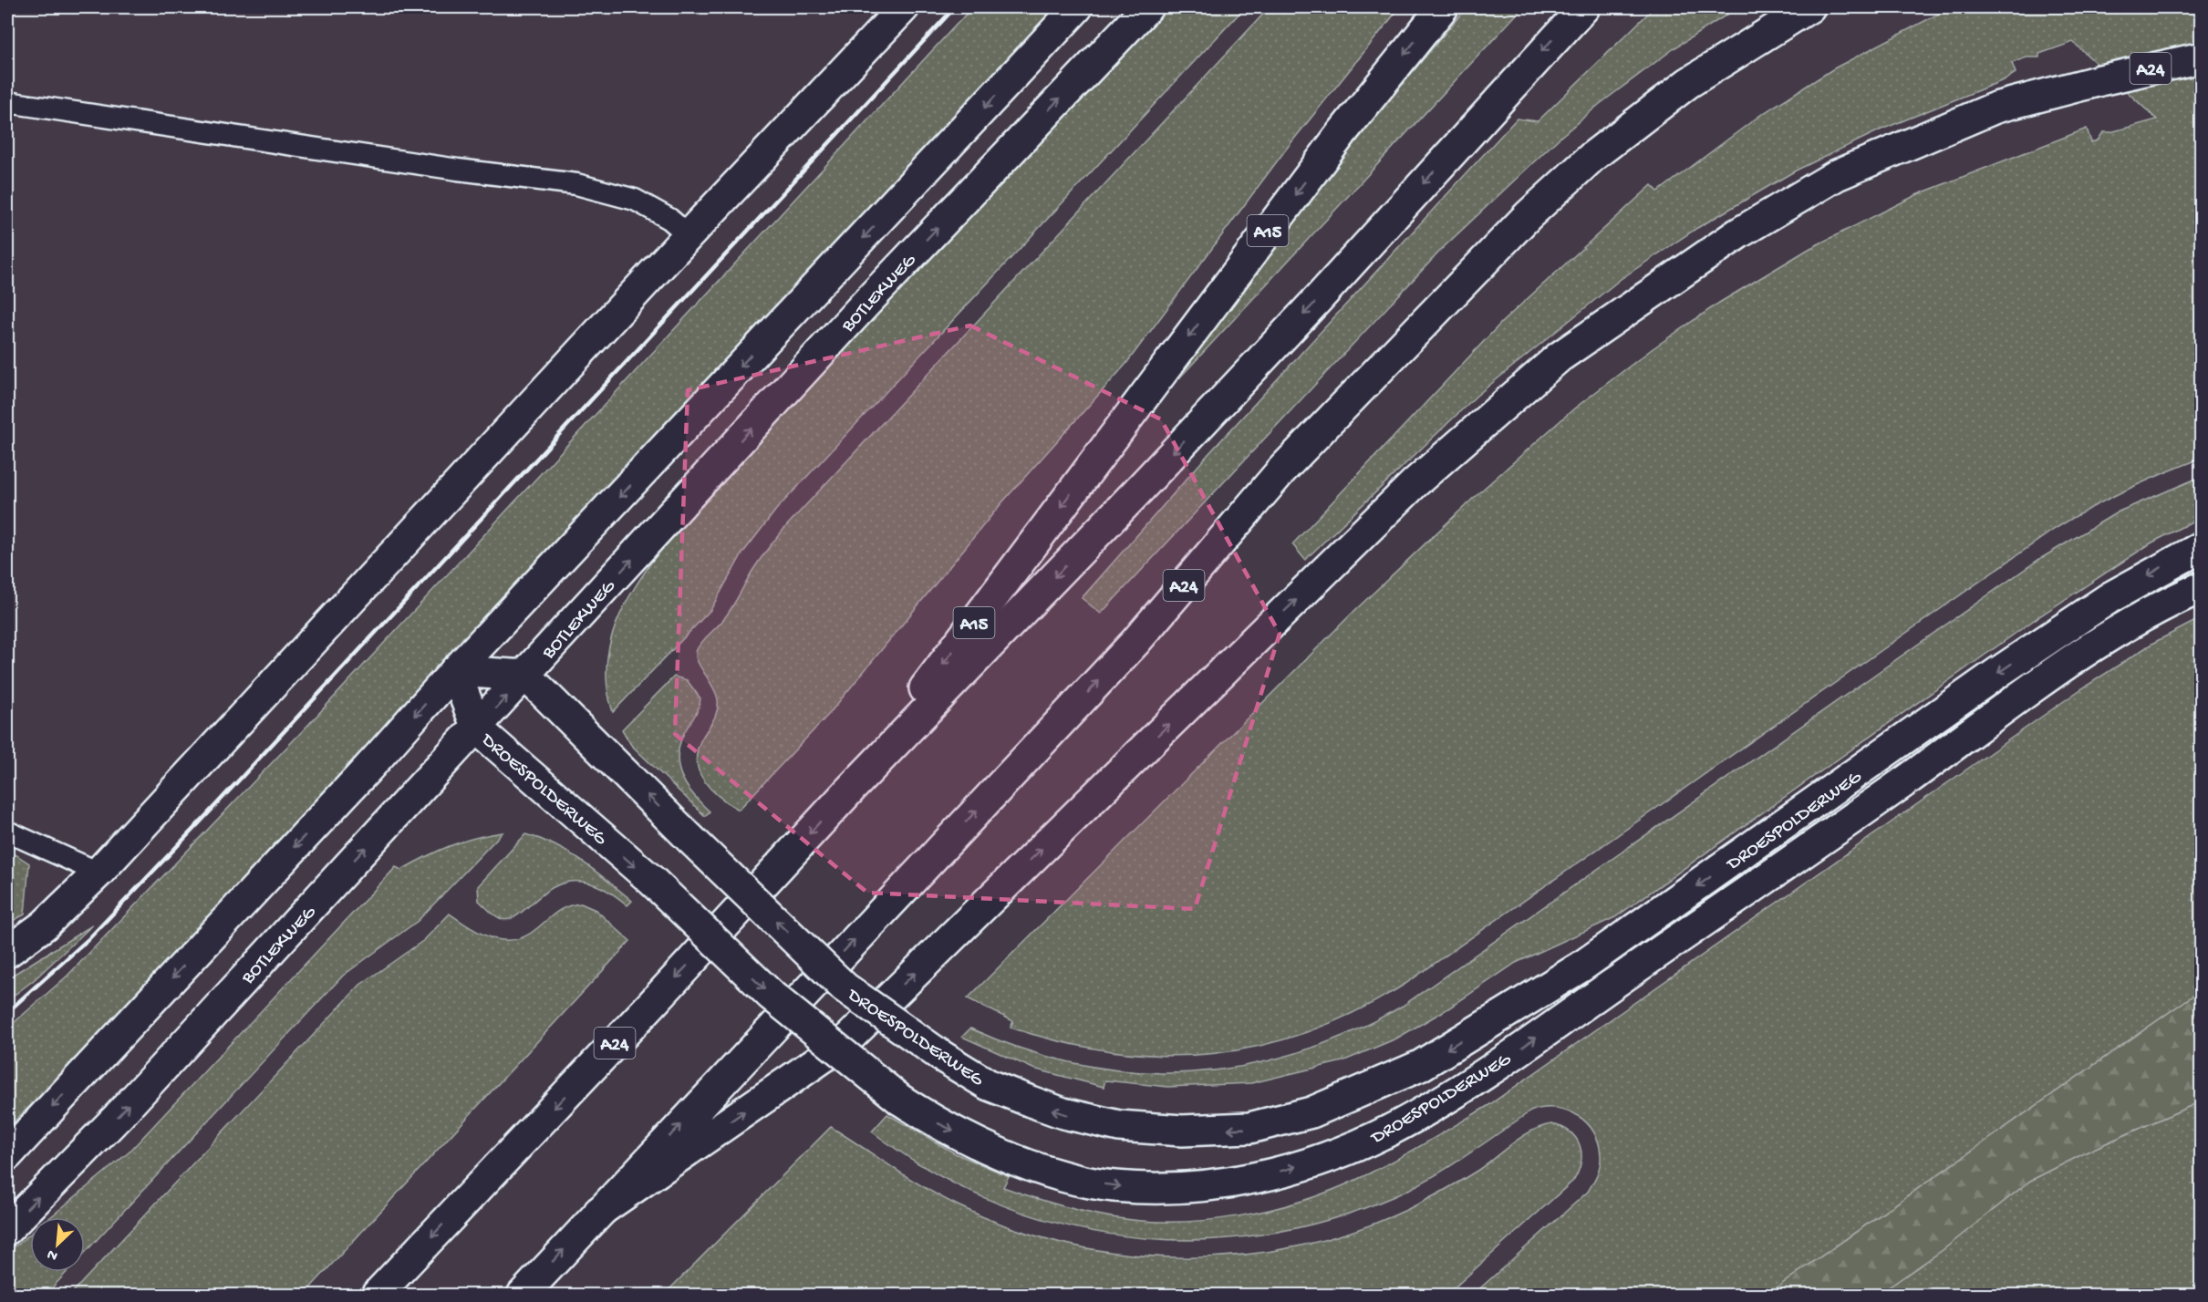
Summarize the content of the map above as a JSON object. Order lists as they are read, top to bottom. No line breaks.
{"streets":{"main road":["A24","A15","BOTLEKWEG","DROESPOLDERWEG"]},"crossings":[["A24","A15"],["BOTLEKWEG","DROESPOLDERWEG"]],"north":"bottom left"}
